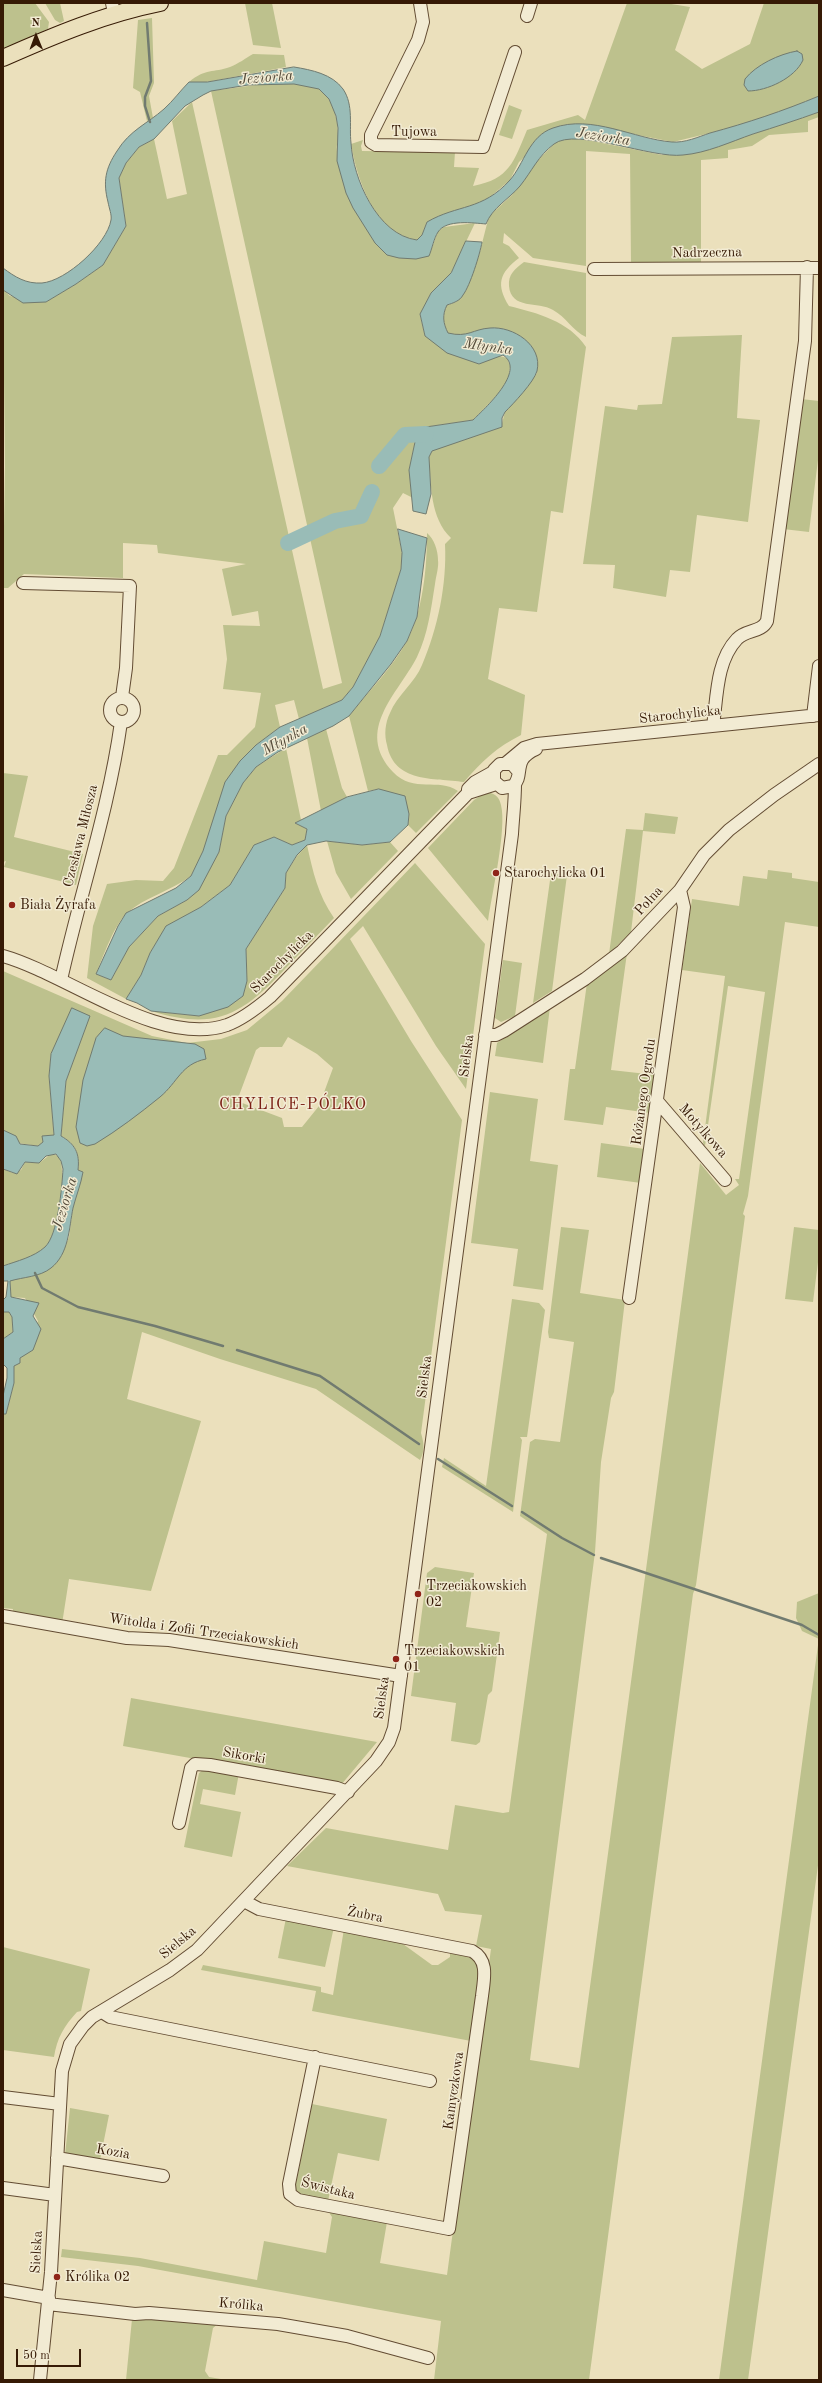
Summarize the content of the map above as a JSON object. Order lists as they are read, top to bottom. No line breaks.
{"streets":{"street":["Tujowa","Nadrzeczna","Starochylicka","Czesława Miłosza","Polna","Sielska","Różanego Ogrodu","Motylkowa","Witolda i Zofii Trzeciakowskich","Sikorki","Żubra","Kamyczkowa","Kozia","Świstaka","Królika"]},"crossings":[["Starochylicka","Czesława Miłosza"],["Starochylicka","Sielska"],["Polna","Sielska"],["Polna","Różanego Ogrodu"],["Sielska","Witolda i Zofii Trzeciakowskich"],["Sielska","Sikorki"],["Sielska","Żubra"],["Sielska","Kozia"],["Sielska","Królika"],["Różanego Ogrodu","Motylkowa"],["Żubra","Kamyczkowa"],["Kamyczkowa","Świstaka"]],"districts":["CHYLICE-PÓLKO"],"water":["Jeziorka","Młynka"],"places":["Starochylicka 01","Biała Żyrafa","Trzeciakowskich 02","Trzeciakowskich 01","Królika 02"],"scale_bar":"50 m","north":"top"}
